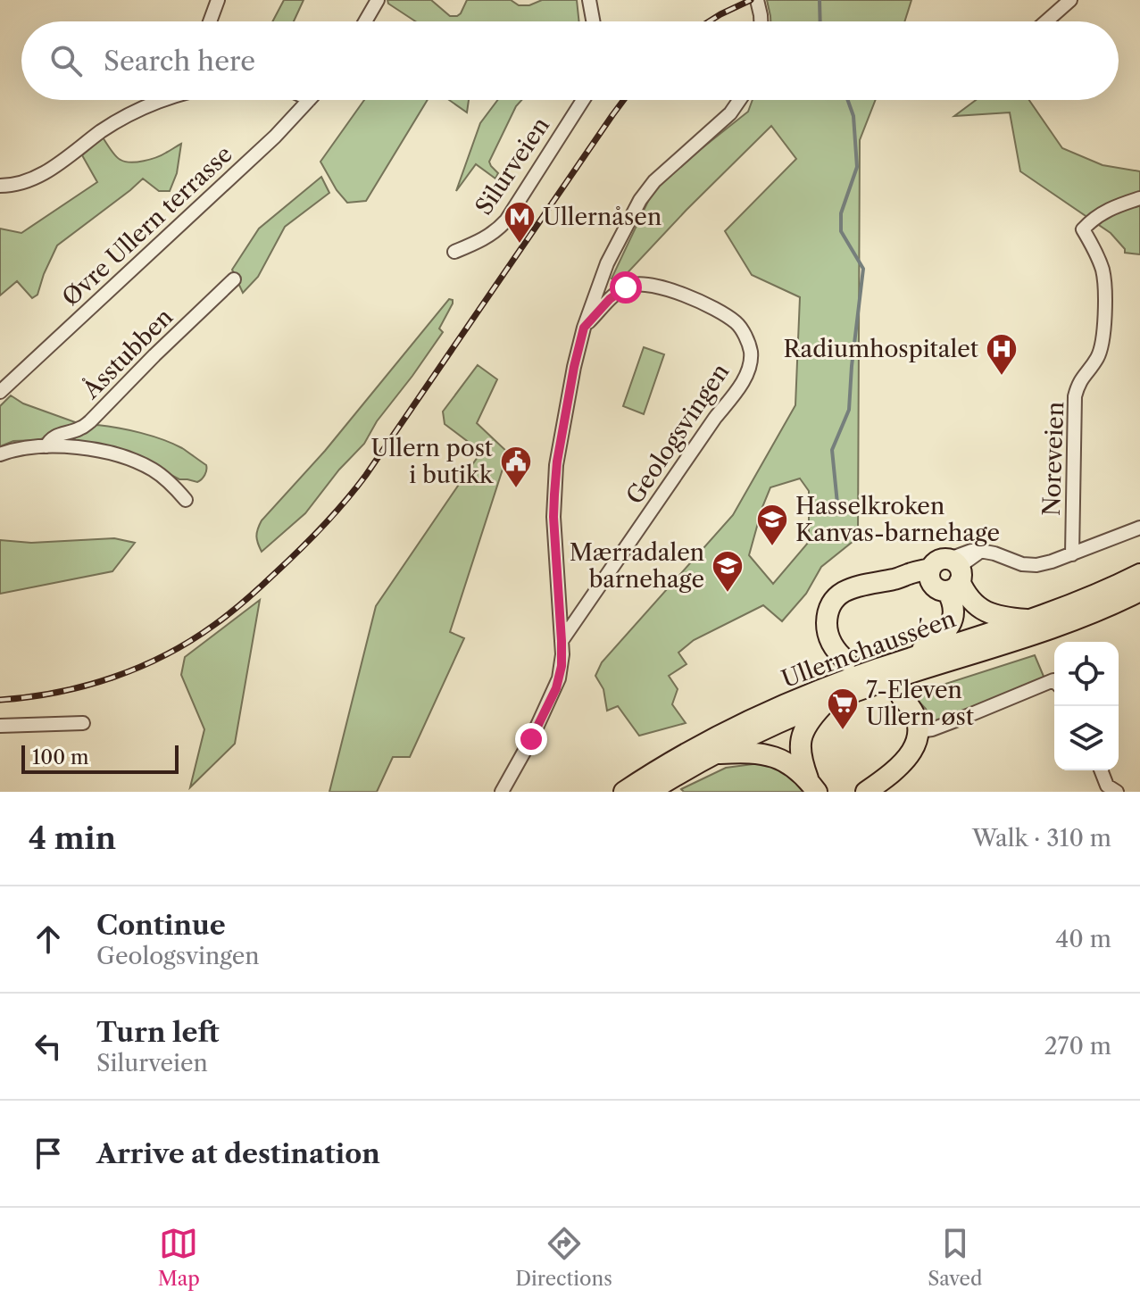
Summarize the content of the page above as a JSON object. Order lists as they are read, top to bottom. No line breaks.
{"streets":{"highway":["Ullernchausséen"],"street":["Silurveien","Øvre Ullern terrasse","Åsstubben","Geologsvingen","Noreveien"]},"places":{"metro station":["Ullernåsen"],"hospital":["Radiumhospitalet"],"public building":["Ullern post i butikk"],"school or university":["Hasselkroken Kanvas-barnehage","Mærradalen barnehage"],"supermarket":["7-Eleven Ullern øst"]},"scale_bar":"100 m","page":{"search":"Search here","scale":"100 m","heading":["4 min","Walk · 310 m"],"list":[["Continue","Geologsvingen","40 m"],["Turn left","Silurveien","270 m"],"Arrive at destination"],"nav":["Map","Directions","Saved"]}}
